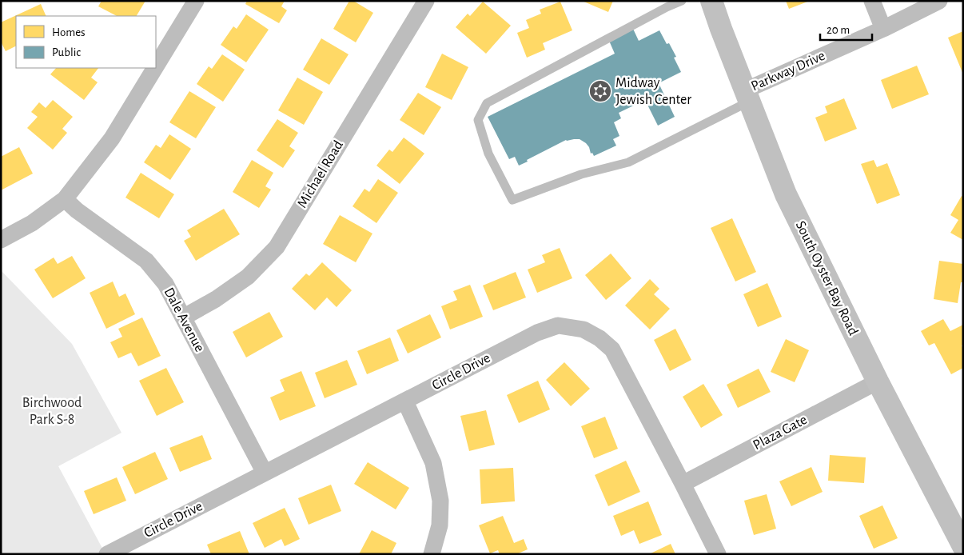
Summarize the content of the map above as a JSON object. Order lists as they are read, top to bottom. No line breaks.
{"streets":{"main road":["South Oyster Bay Road"],"street":["Parkway Drive","Michael Road","Dale Avenue","Circle Drive","Plaza Gate"]},"crossings":[["Parkway Drive","South Oyster Bay Road"],["Michael Road","Dale Avenue"],["South Oyster Bay Road","Plaza Gate"],["Dale Avenue","Circle Drive"],["Circle Drive","Plaza Gate"]],"parks":["Birchwood Park S-8"],"places":{"synagogue":["Midway Jewish Center"]},"legend":["Homes","Public"],"scale_bar":"20 m"}
